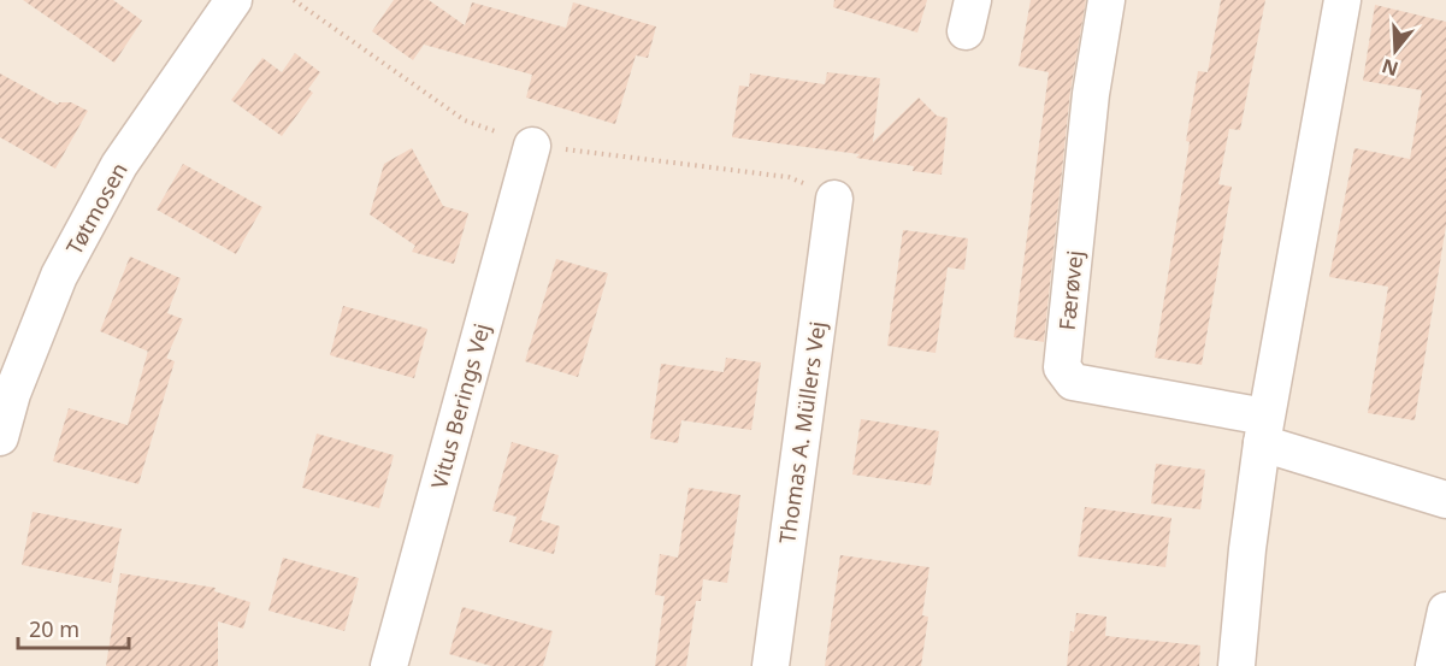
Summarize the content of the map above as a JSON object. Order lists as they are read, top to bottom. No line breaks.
{"streets":{"street":["Tøtmosen","Færøvej","Vitus Berings Vej","Thomas A. Müllers Vej"]},"scale_bar":"20 m","north":"bottom"}
